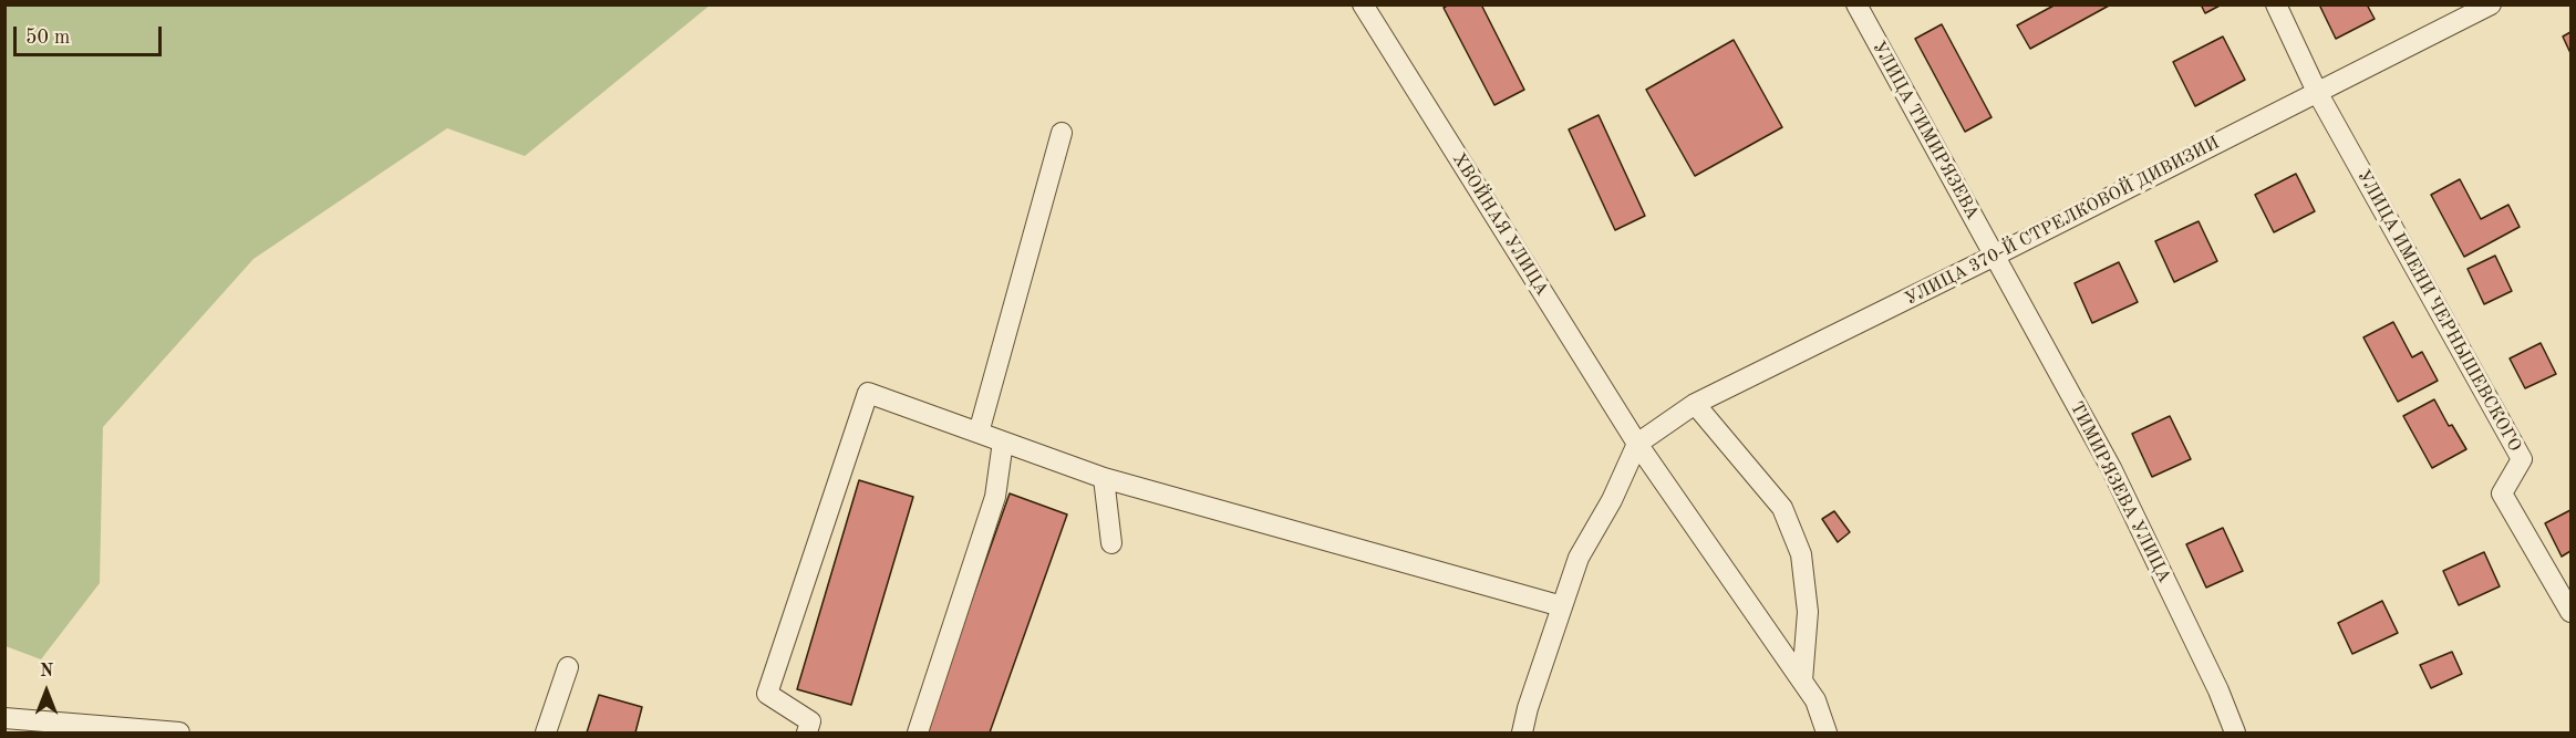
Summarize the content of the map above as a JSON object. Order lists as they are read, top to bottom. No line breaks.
{"streets":{"street":["УЛИЦА ТИМИРЯЗЕВА","УЛИЦА 370-Й СТРЕЛКОВОЙ ДИВИЗИИ","ХВОЙНАЯ УЛИЦА","УЛИЦА ИМЕНИ ЧЕРНЫШЕВСКОГО","ТИМИРЯЗЕВА УЛИЦА"]},"crossings":[["УЛИЦА ТИМИРЯЗЕВА","УЛИЦА 370-Й СТРЕЛКОВОЙ ДИВИЗИИ"],["УЛИЦА ТИМИРЯЗЕВА","ТИМИРЯЗЕВА УЛИЦА"],["УЛИЦА 370-Й СТРЕЛКОВОЙ ДИВИЗИИ","ХВОЙНАЯ УЛИЦА"],["УЛИЦА 370-Й СТРЕЛКОВОЙ ДИВИЗИИ","УЛИЦА ИМЕНИ ЧЕРНЫШЕВСКОГО"],["УЛИЦА 370-Й СТРЕЛКОВОЙ ДИВИЗИИ","ТИМИРЯЗЕВА УЛИЦА"]],"scale_bar":"50 m","north":"top"}
